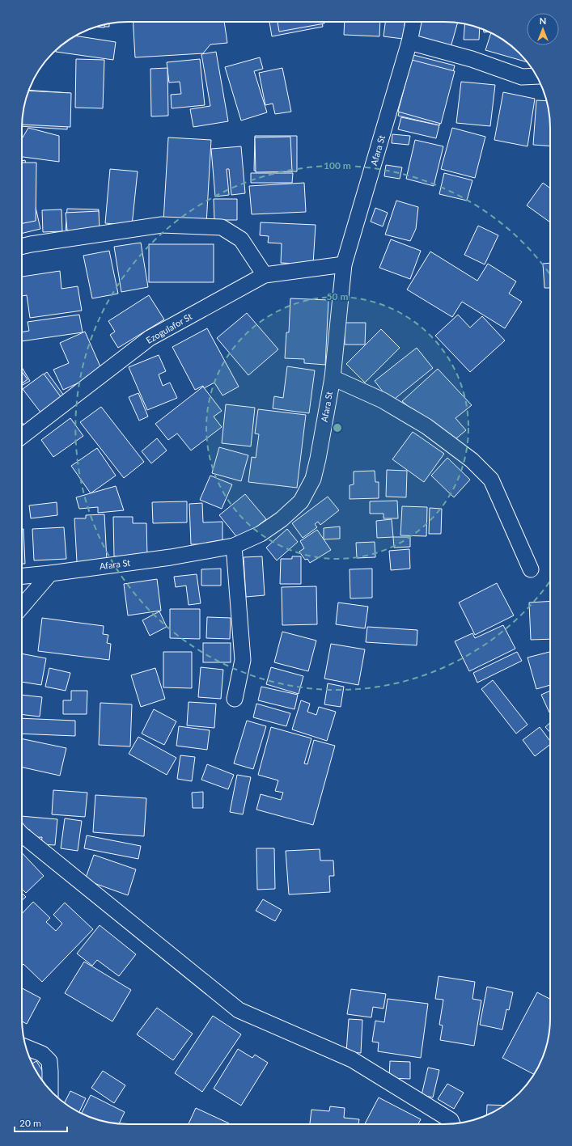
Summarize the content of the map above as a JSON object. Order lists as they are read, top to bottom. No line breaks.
{"streets":{"street":["Afara St","Ezogulafor St"]},"crossings":[["Afara St","Ezogulafor St"]],"scale_bar":"20 m","north":"top","rings":["100 m","50 m"]}
